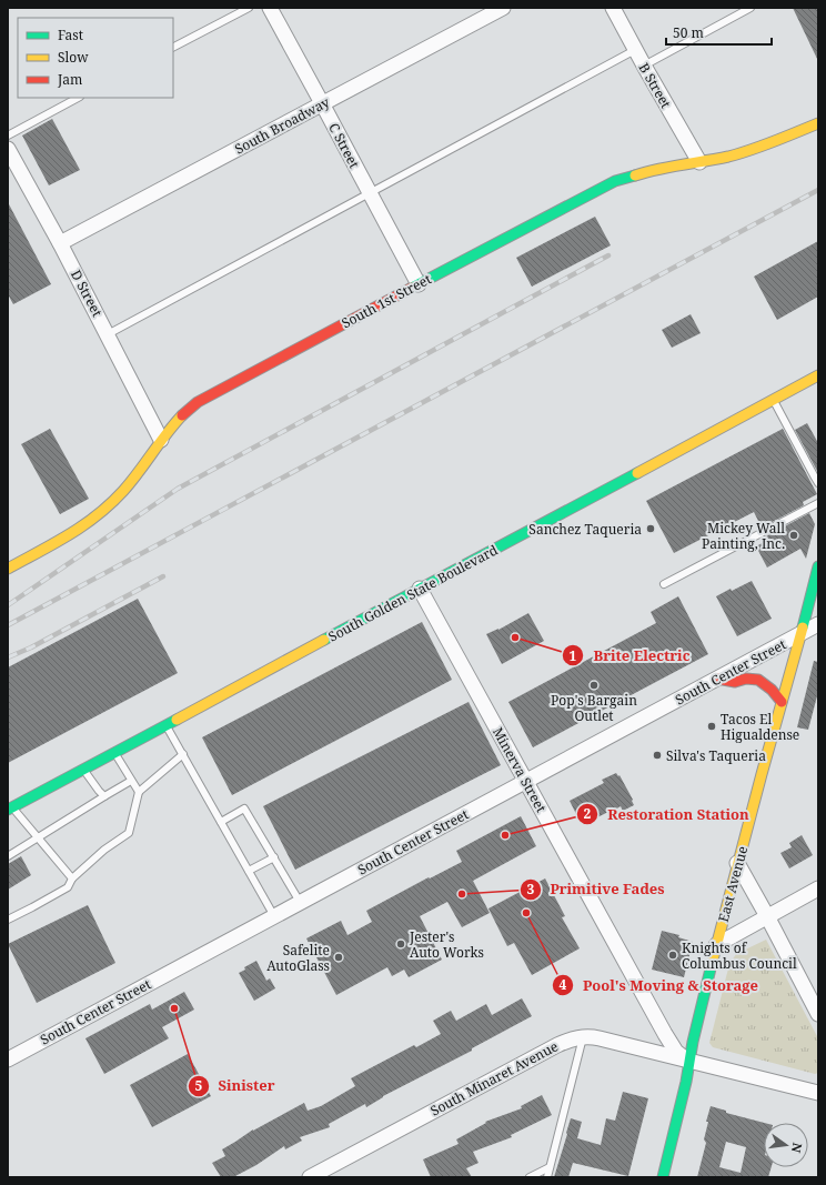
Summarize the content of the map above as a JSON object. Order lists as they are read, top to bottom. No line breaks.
{"streets":{"main road":["South 1st Street","South Golden State Boulevard","East Avenue"],"street":["B Street","South Broadway","C Street","D Street","South Center Street","Minerva Street","South Minaret Avenue"]},"crossings":[["B Street","South 1st Street"],["South Broadway","C Street"],["South Broadway","D Street"],["C Street","South 1st Street"],["D Street","South 1st Street"],["South Golden State Boulevard","Minerva Street"],["South Center Street","Minerva Street"],["South Center Street","East Avenue"],["Minerva Street","East Avenue"],["Minerva Street","South Minaret Avenue"],["East Avenue","South Minaret Avenue"]],"places":["Sanchez Taqueria","Mickey Wall Painting, Inc.","Brite Electric","Pop's Bargain Outlet","Tacos El Higualdense","Silva's Taqueria","Restoration Station","Primitive Fades","Pool's Moving & Storage","Jester's Auto Works","Knights of Columbus Council","Safelite AutoGlass","Sinister"],"legend":["Fast","Slow","Jam"],"scale_bar":"50 m","north":"right"}
